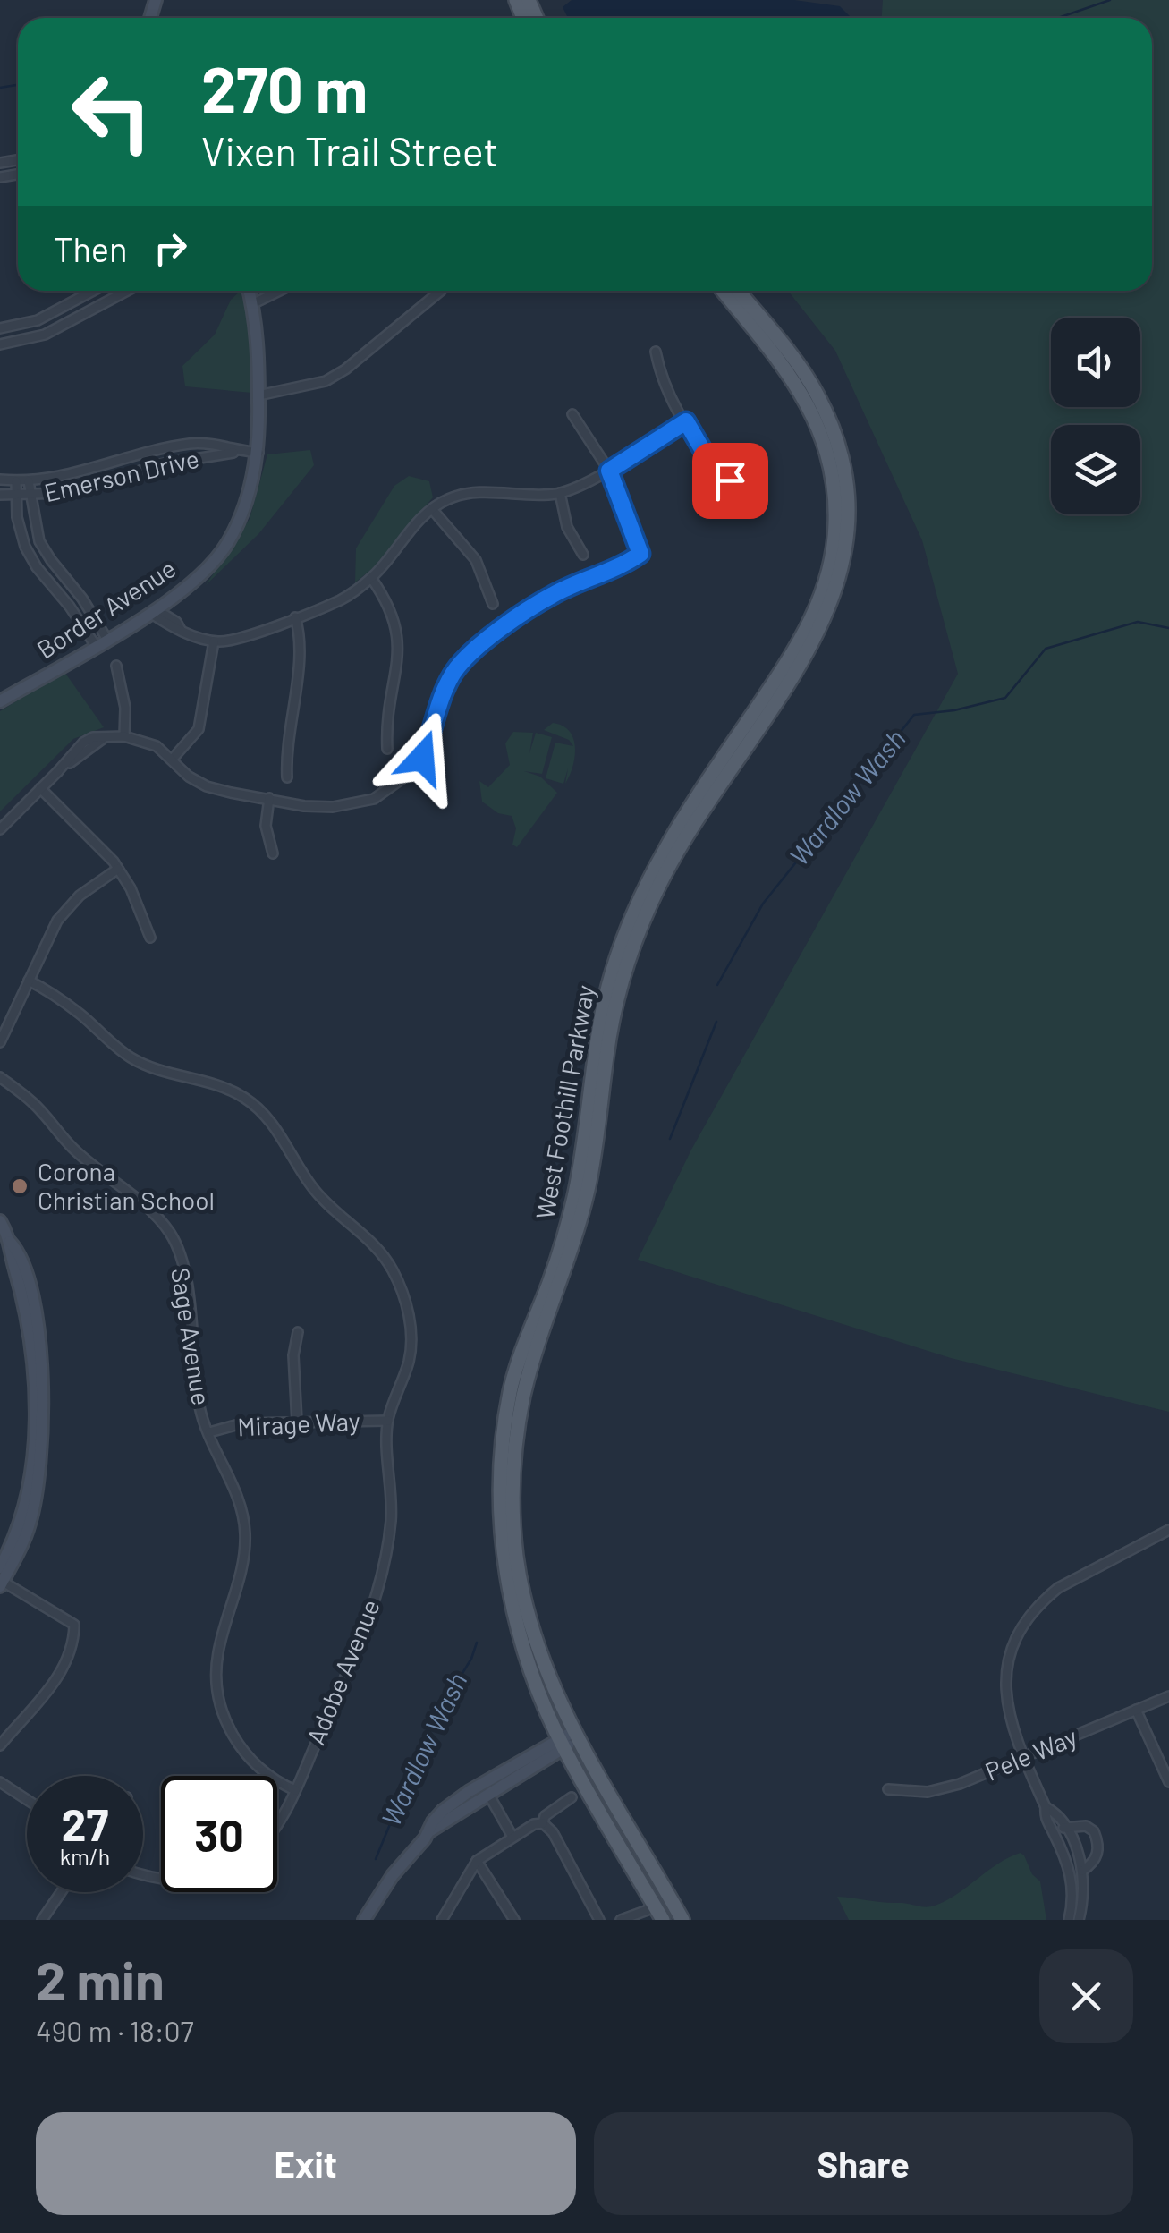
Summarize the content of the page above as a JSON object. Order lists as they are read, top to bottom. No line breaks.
{"streets":{"main road":["Border Avenue","West Foothill Parkway"],"street":["Emerson Drive","Sage Avenue","Mirage Way","Adobe Avenue","Pele Way"]},"crossings":[["Emerson Drive","Border Avenue"],["Sage Avenue","Mirage Way"],["Sage Avenue","Adobe Avenue"],["Mirage Way","Adobe Avenue"]],"water":["Wardlow Wash"],"places":["Corona Christian School"],"page":{"turn":["270 m","Vixen Trail Street"],"then":"Then","speed":"27 km/h","limit":"30","heading":["2 min","490 m · 18:07"],"buttons":["Exit","Share"]}}
